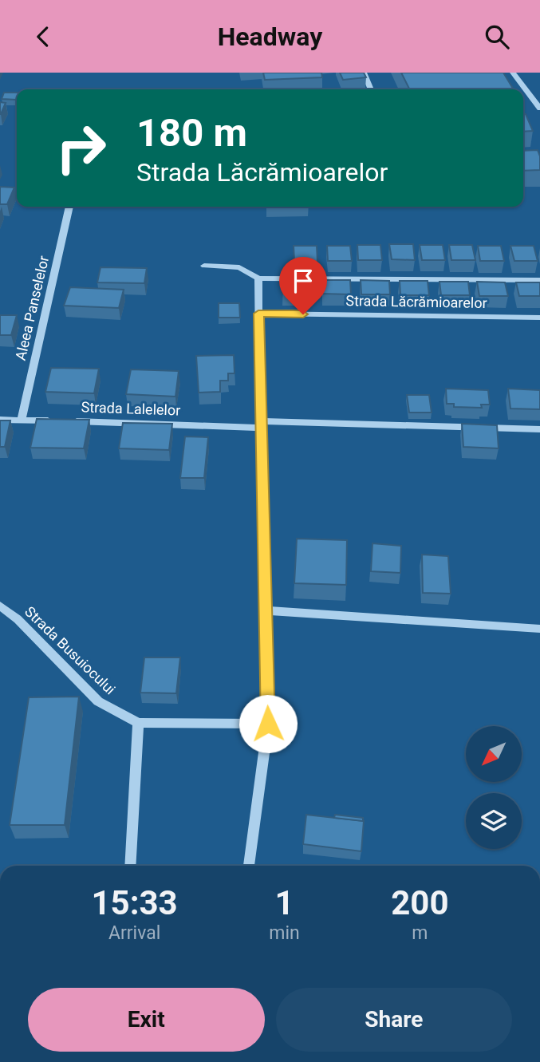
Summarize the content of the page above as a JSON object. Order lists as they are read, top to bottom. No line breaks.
{"streets":{"street":["Strada Lăcrămioarelor","Aleea Panselelor","Strada Lalelelor","Strada Busuiocului"]},"crossings":[["Aleea Panselelor","Strada Lalelelor"]],"north":"bottom left","page":{"header":"Headway","turn":["180 m","Strada Lăcrămioarelor"],"eta":["15:33","Arrival","1","min","200","m"],"buttons":["Exit","Share"]}}
